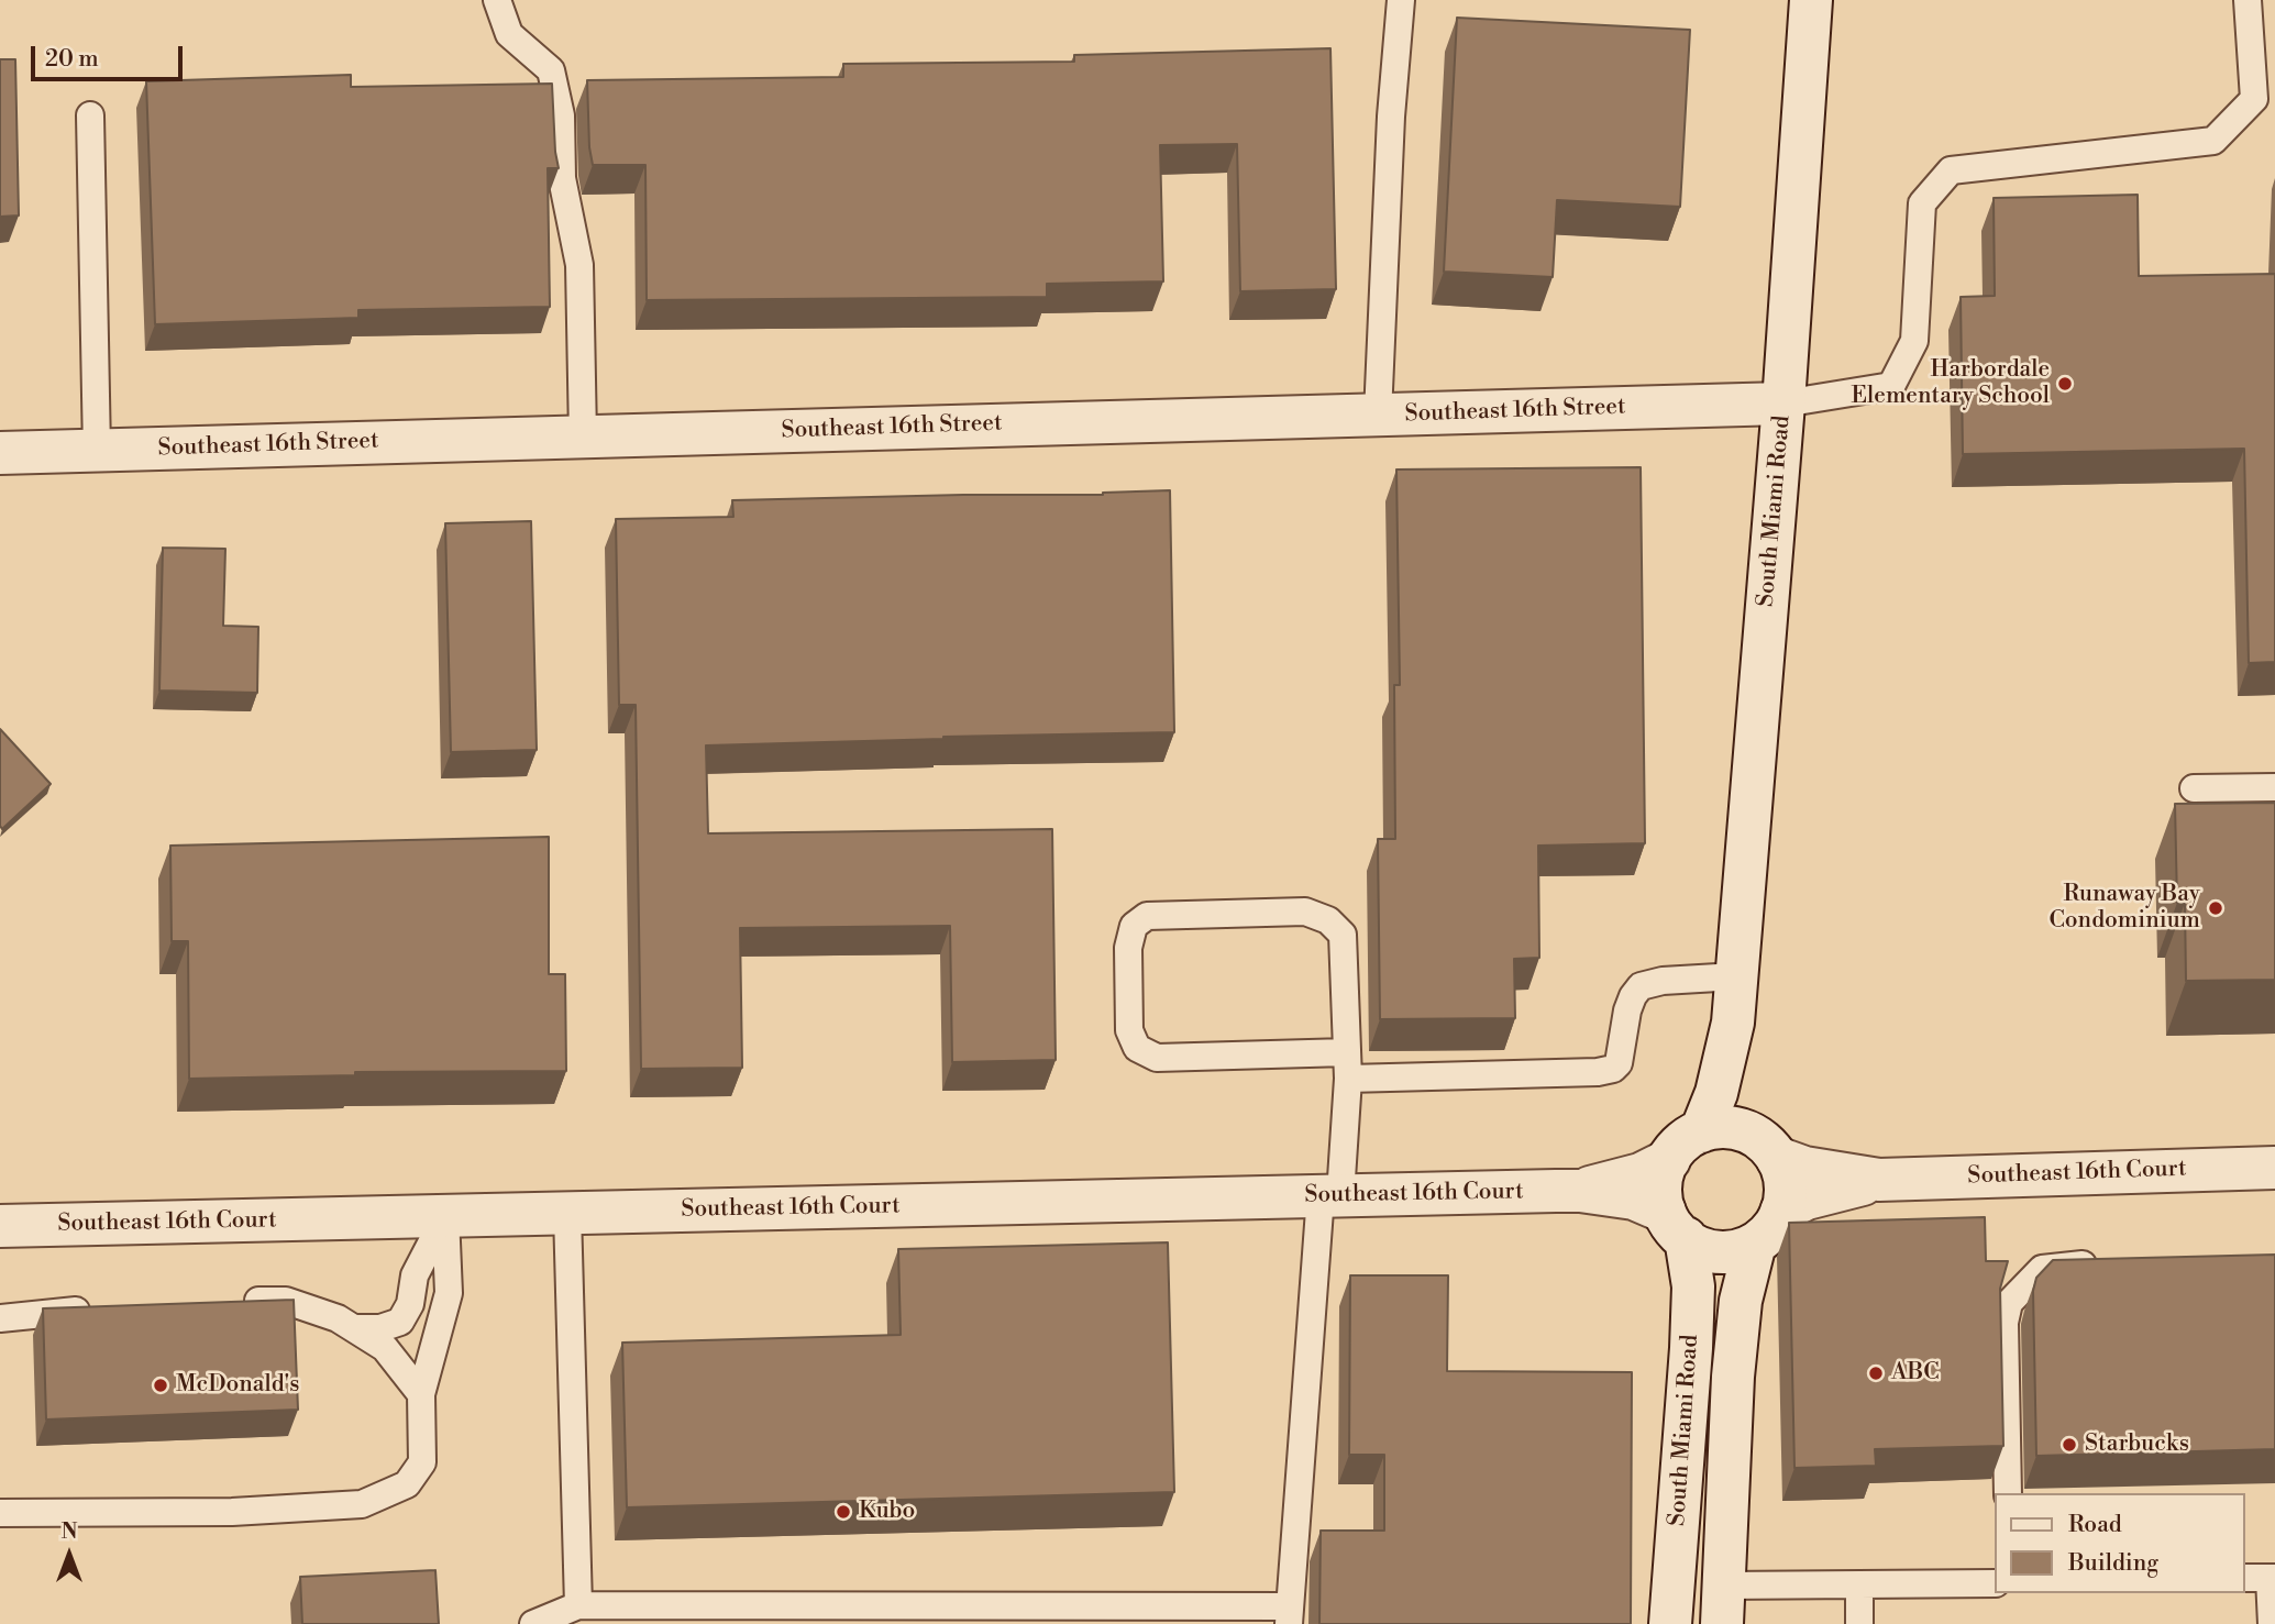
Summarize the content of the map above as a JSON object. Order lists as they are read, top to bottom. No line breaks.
{"streets":{"street":["Southeast 16th Street","South Miami Road","Southeast 16th Court"]},"crossings":[["Southeast 16th Street","South Miami Road"],["South Miami Road","Southeast 16th Court"]],"places":["Harbordale Elementary School","Runaway Bay Condominium","ABC","McDonald's","Starbucks","Kubo"],"legend":["Road","Building"],"scale_bar":"20 m","north":"top"}
